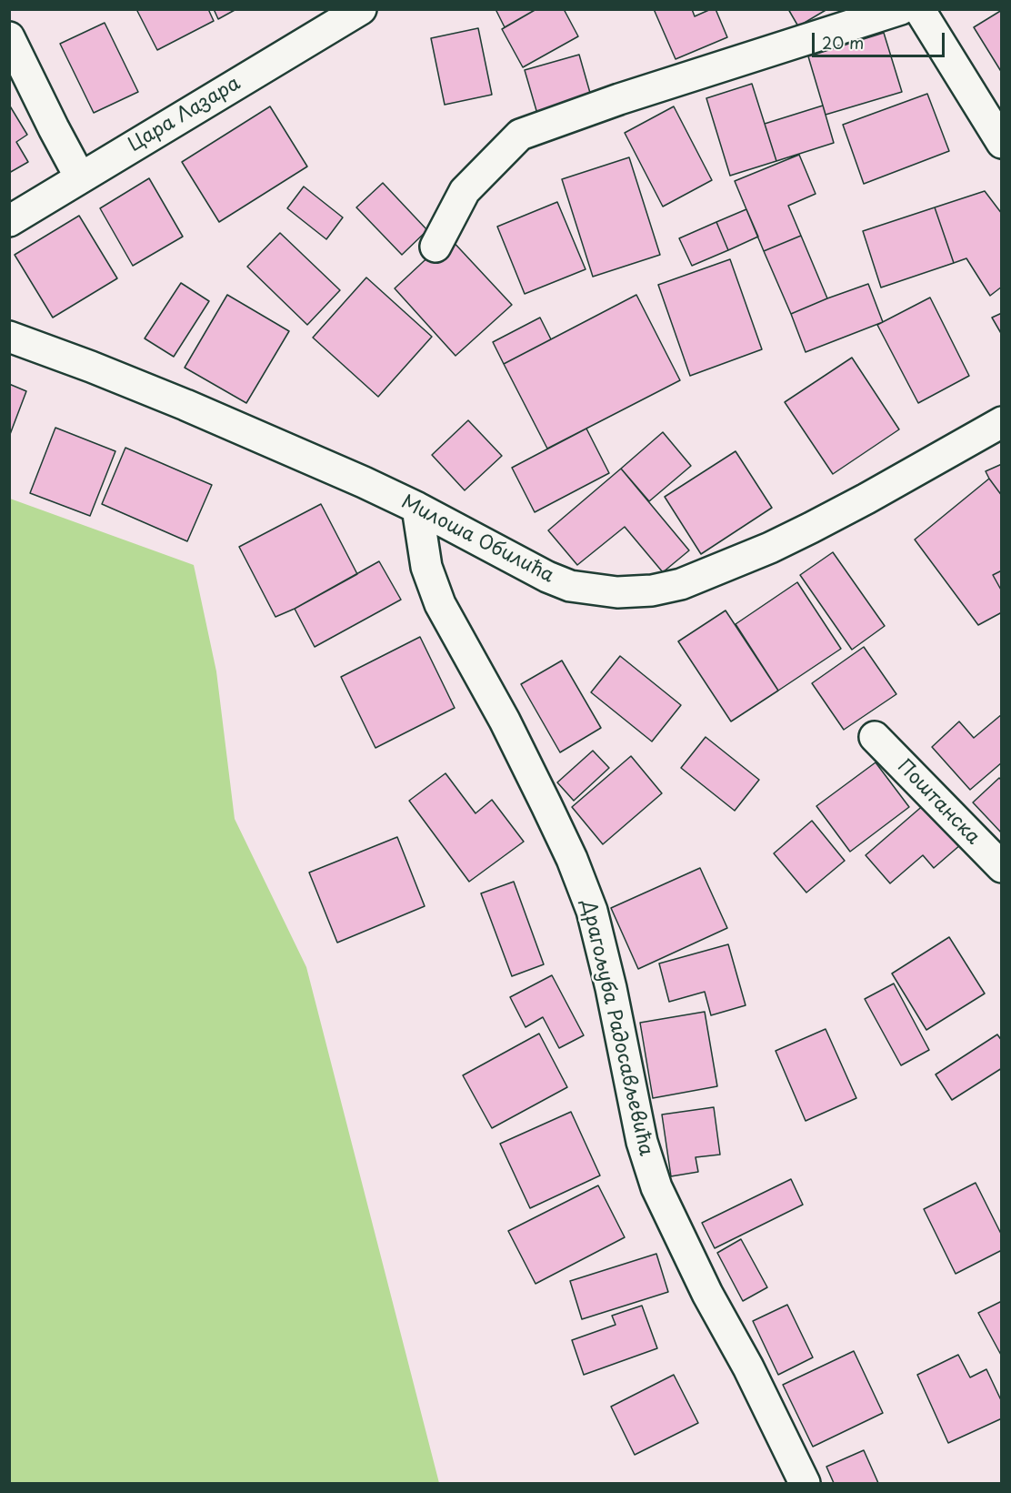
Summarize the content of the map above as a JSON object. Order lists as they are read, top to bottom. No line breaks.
{"streets":{"street":["Цара Лазара","Милоша Обилића","Поштанска","Драгољуба Радосављевића"]},"crossings":[["Милоша Обилића","Драгољуба Радосављевића"]],"scale_bar":"20 m"}
